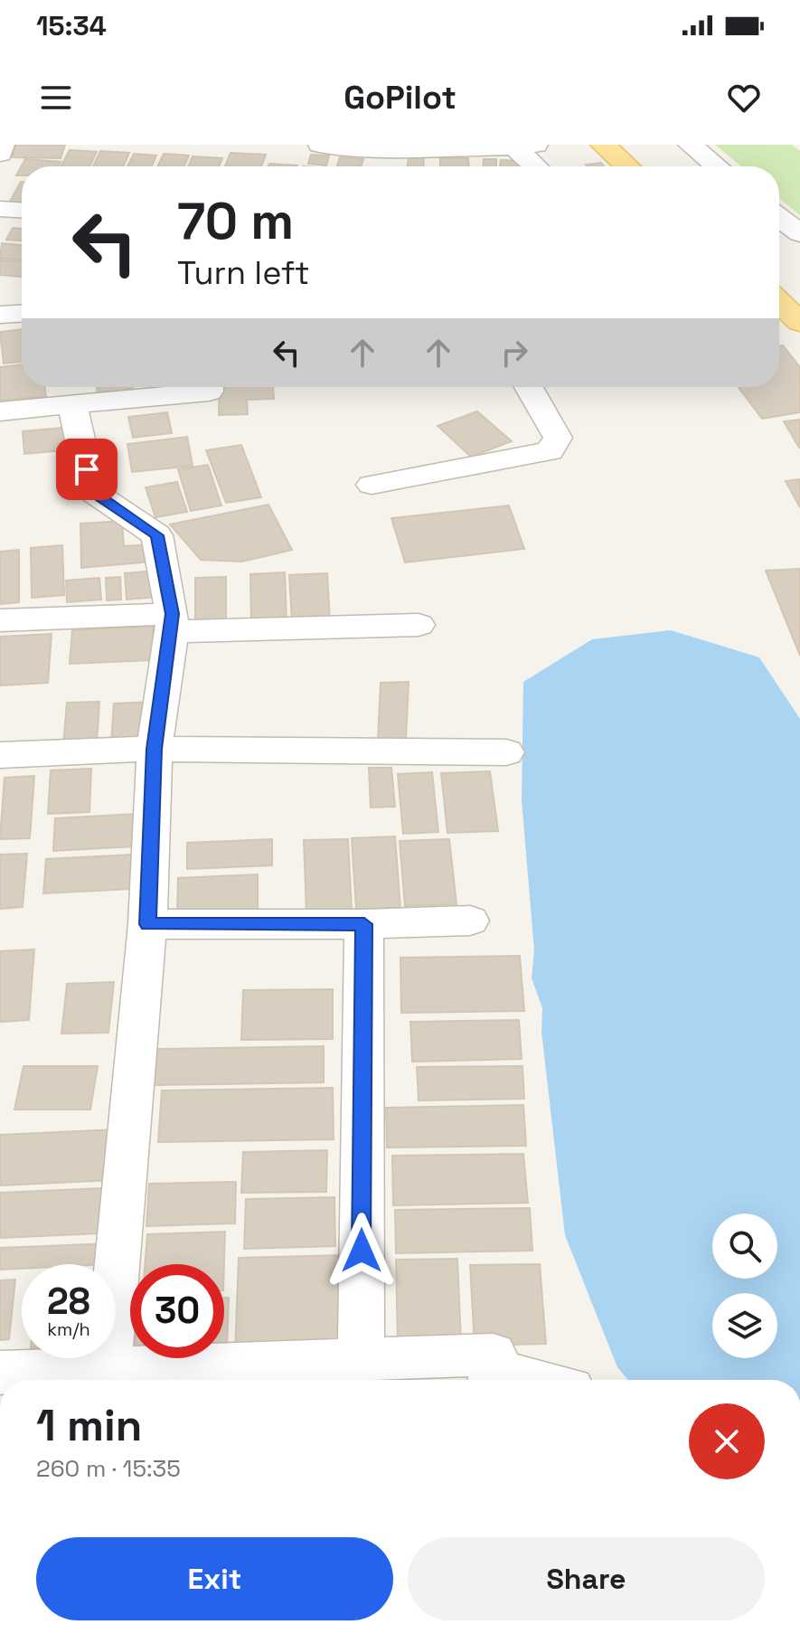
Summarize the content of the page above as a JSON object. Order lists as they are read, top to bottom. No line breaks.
{"page":{"status":"15:34","header":"GoPilot","turn":["70 m","Turn left"],"speed":"28 km/h","limit":"30","heading":["1 min","260 m · 15:35"],"buttons":["Exit","Share"]}}
